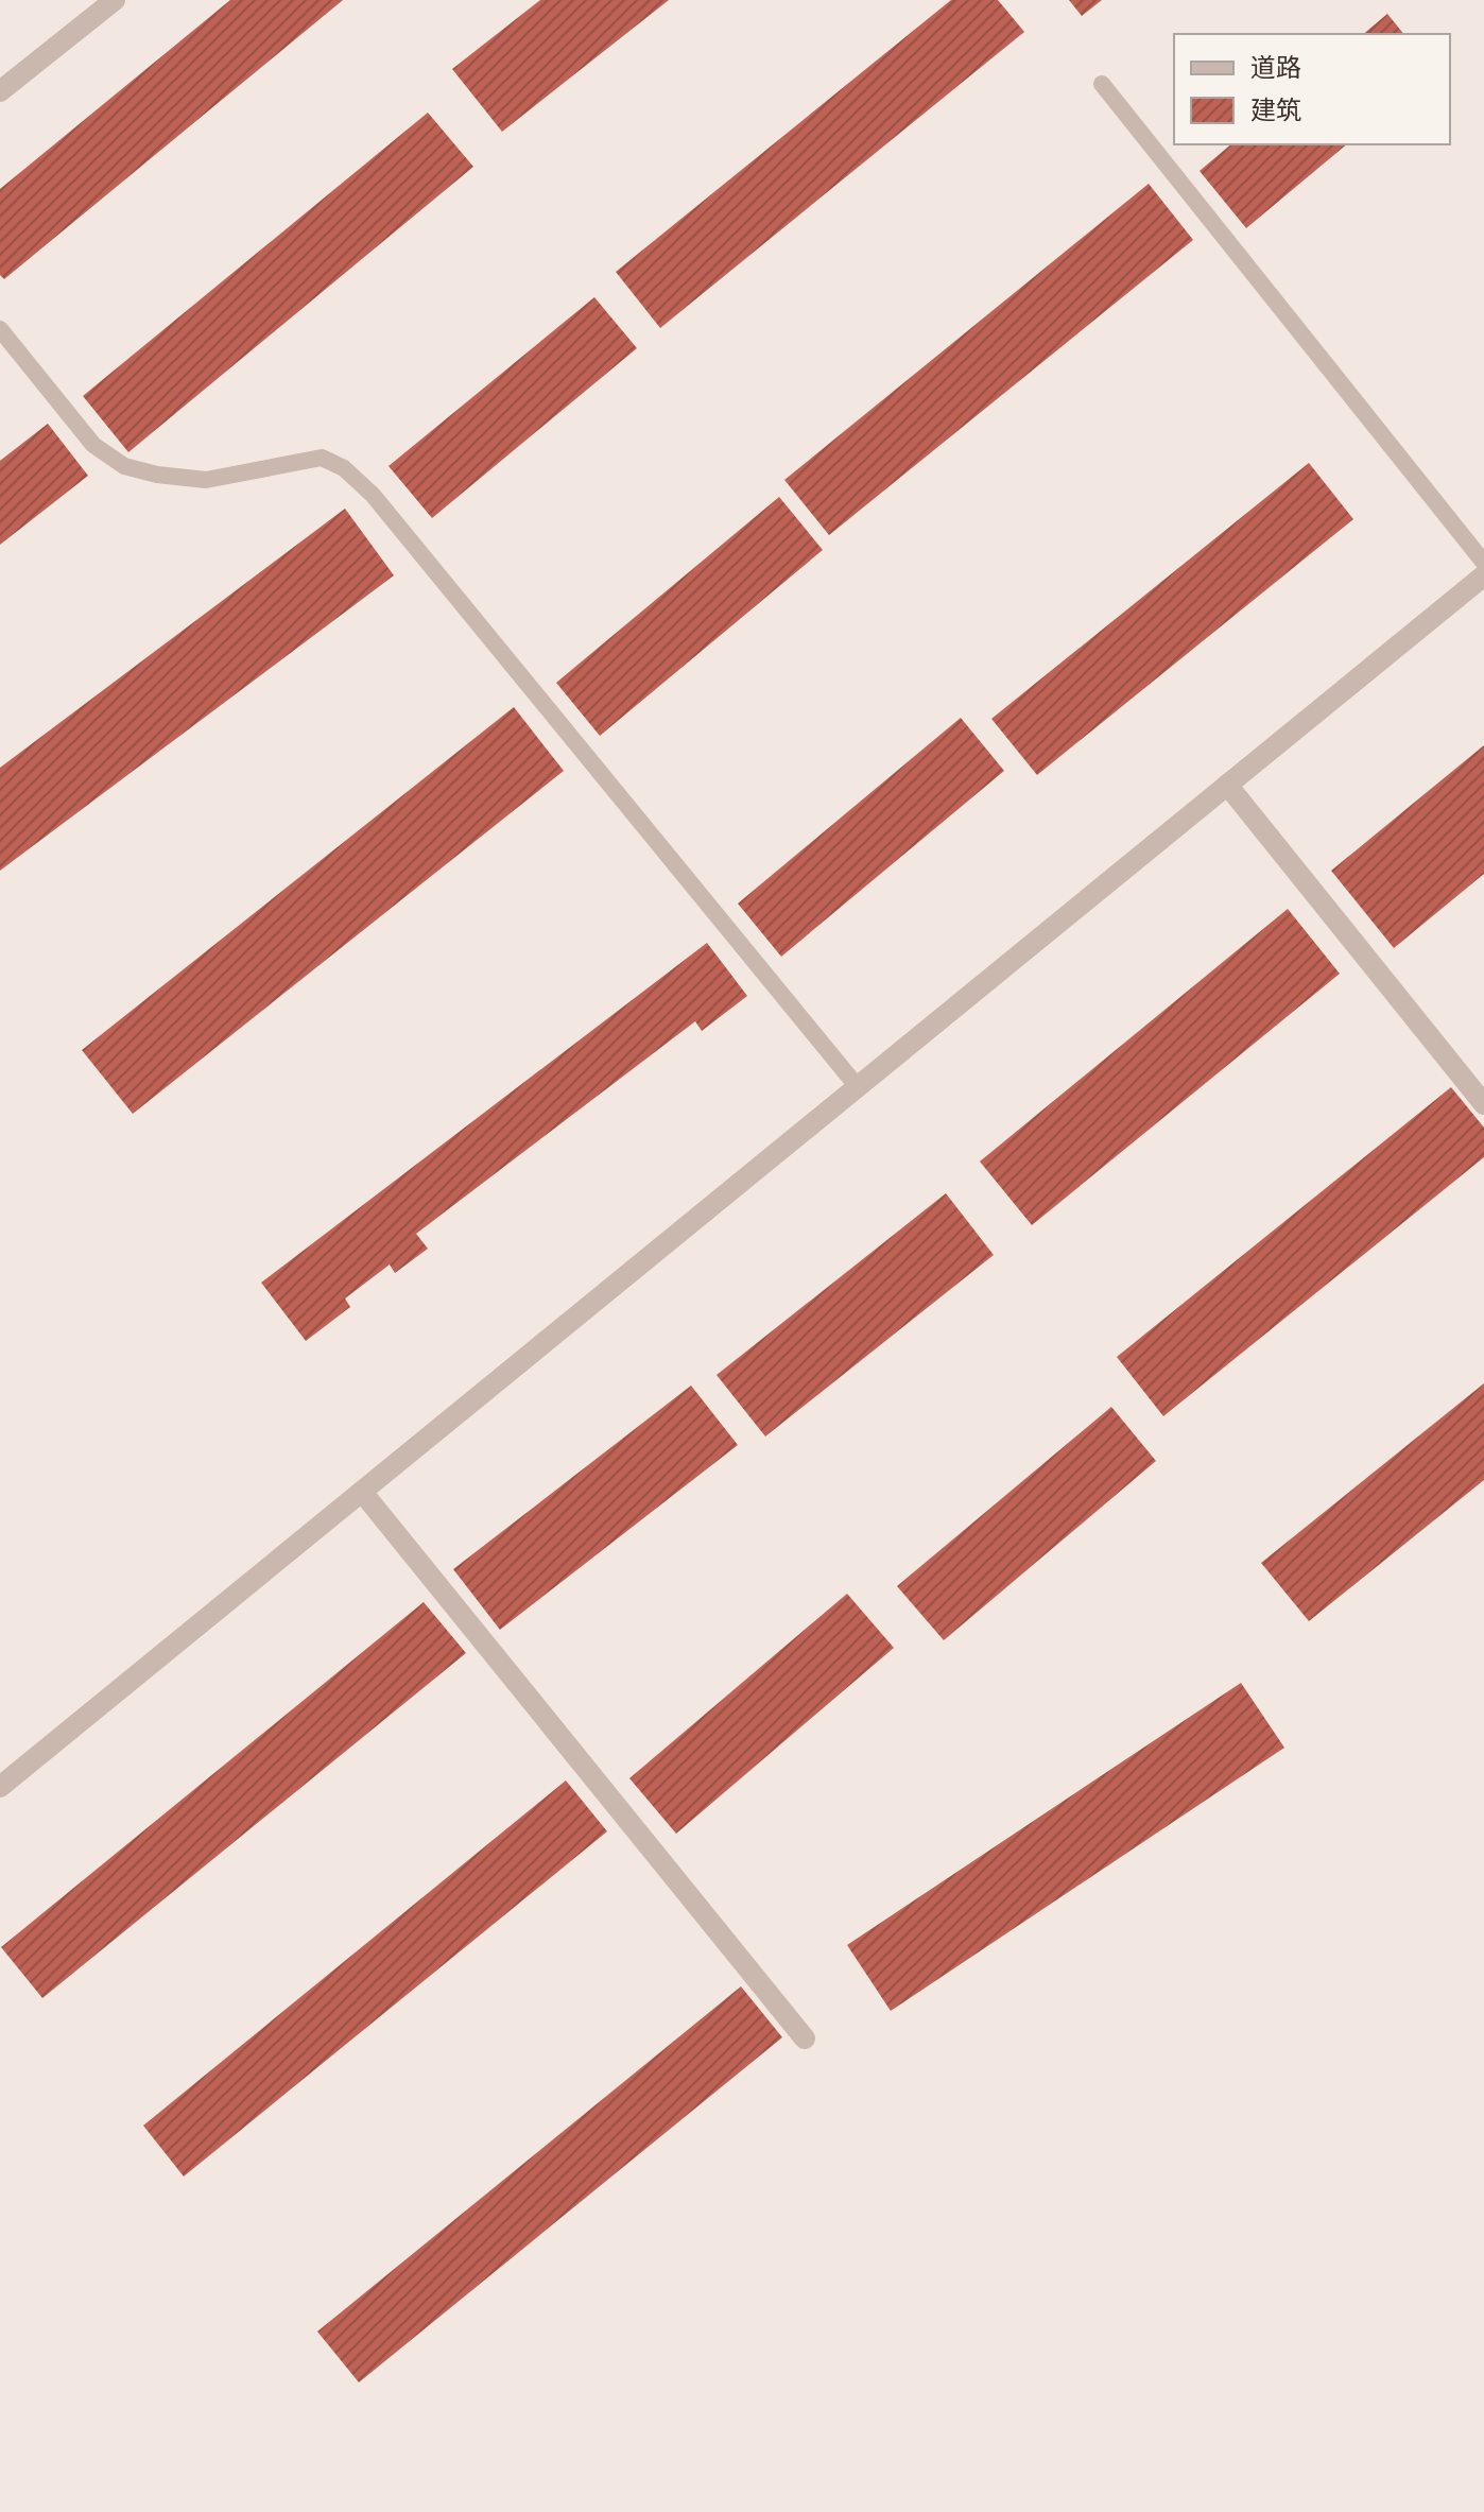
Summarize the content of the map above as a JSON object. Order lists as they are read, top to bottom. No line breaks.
{"legend":["道路","建筑"]}
